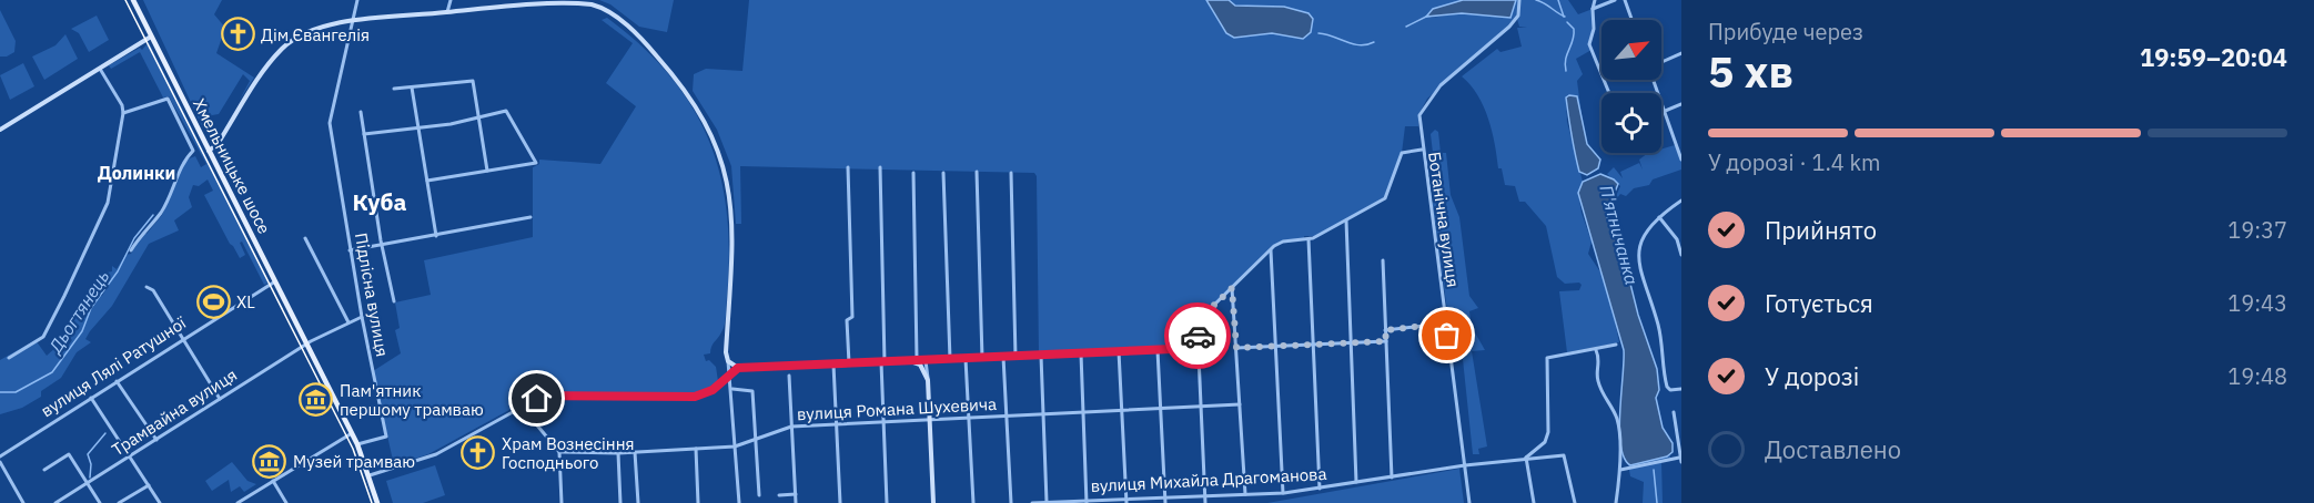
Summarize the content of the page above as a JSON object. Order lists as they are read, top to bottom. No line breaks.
{"streets":{"main road":["Хмельницьке шосе"],"street":["Ботанічна вулиця","Підлісна вулиця","вулиця Лялі Ратушної","вулиця Романа Шухевича","Трамвайна вулиця","вулиця Михайла Драгоманова"]},"crossings":[["Хмельницьке шосе","Підлісна вулиця"],["Хмельницьке шосе","вулиця Лялі Ратушної"],["Хмельницьке шосе","Трамвайна вулиця"],["Ботанічна вулиця","вулиця Михайла Драгоманова"]],"districts":["Долинки","Куба"],"water":["П'ятничанка","Дьогтянець"],"places":{"church":["Дім Євангелія","Храм Вознесіння Господнього"],"sports":["XL"],"museum":["Пам'ятник першому трамваю","Музей трамваю"]},"north":"top right","page":{"heading":["5 хв","Прибуде через","19:59–20:04"],"bar":"У дорозі · 1.4 km","list":[["Прийнято","19:37"],["Готується","19:43"],["У дорозі","19:48"],"Доставлено"]}}
